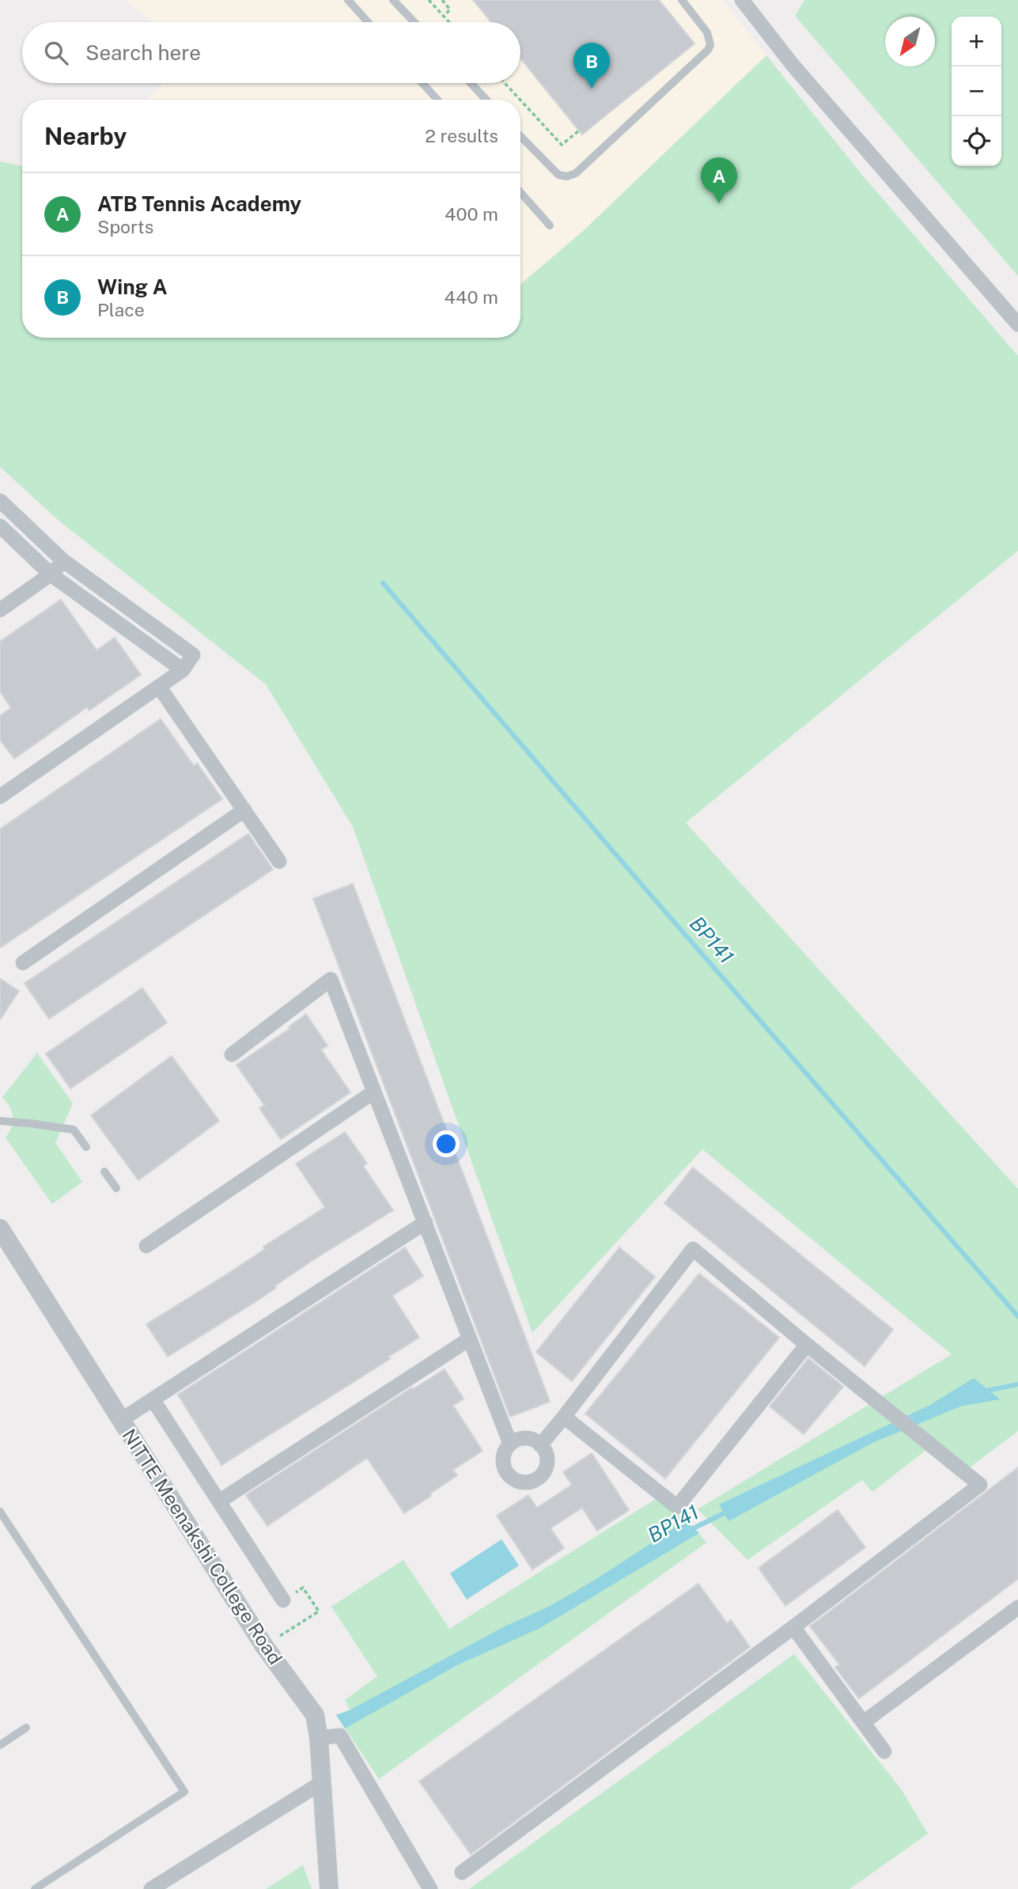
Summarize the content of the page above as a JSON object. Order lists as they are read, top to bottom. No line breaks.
{"streets":{"street":["NITTE Meenakshi College Road"]},"water":["BP141"],"north":"bottom left","page":{"map_buttons":["+","−"],"search":"Search here","pins":["B","A"],"heading":["Nearby","2 results"],"list":[{"mark":"A","name":"ATB Tennis Academy","note":"Sports","value":"400 m"},{"mark":"B","name":"Wing A","note":"Place","value":"440 m"}]}}
